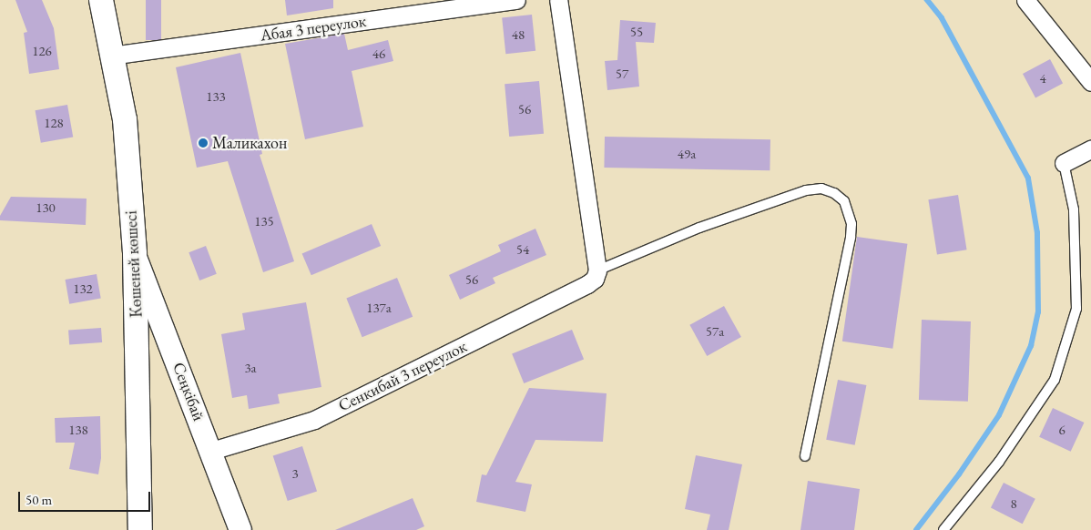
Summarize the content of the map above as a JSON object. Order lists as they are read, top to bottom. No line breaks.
{"streets":{"main road":["Көшеней көшесі"],"street":["Абая 3 переулок","Сенкибай 3 переулок","Сеңкібай"]},"crossings":[["Абая 3 переулок","Көшеней көшесі"],["Көшеней көшесі","Сеңкібай"],["Сенкибай 3 переулок","Сеңкібай"]],"places":["Маликахон"],"house_numbers":["55","48","126","46","57","4","133","56","128","49а","130","135","54","56","132","137а","57а","3а","138","6","3","8"],"scale_bar":"50 m"}
